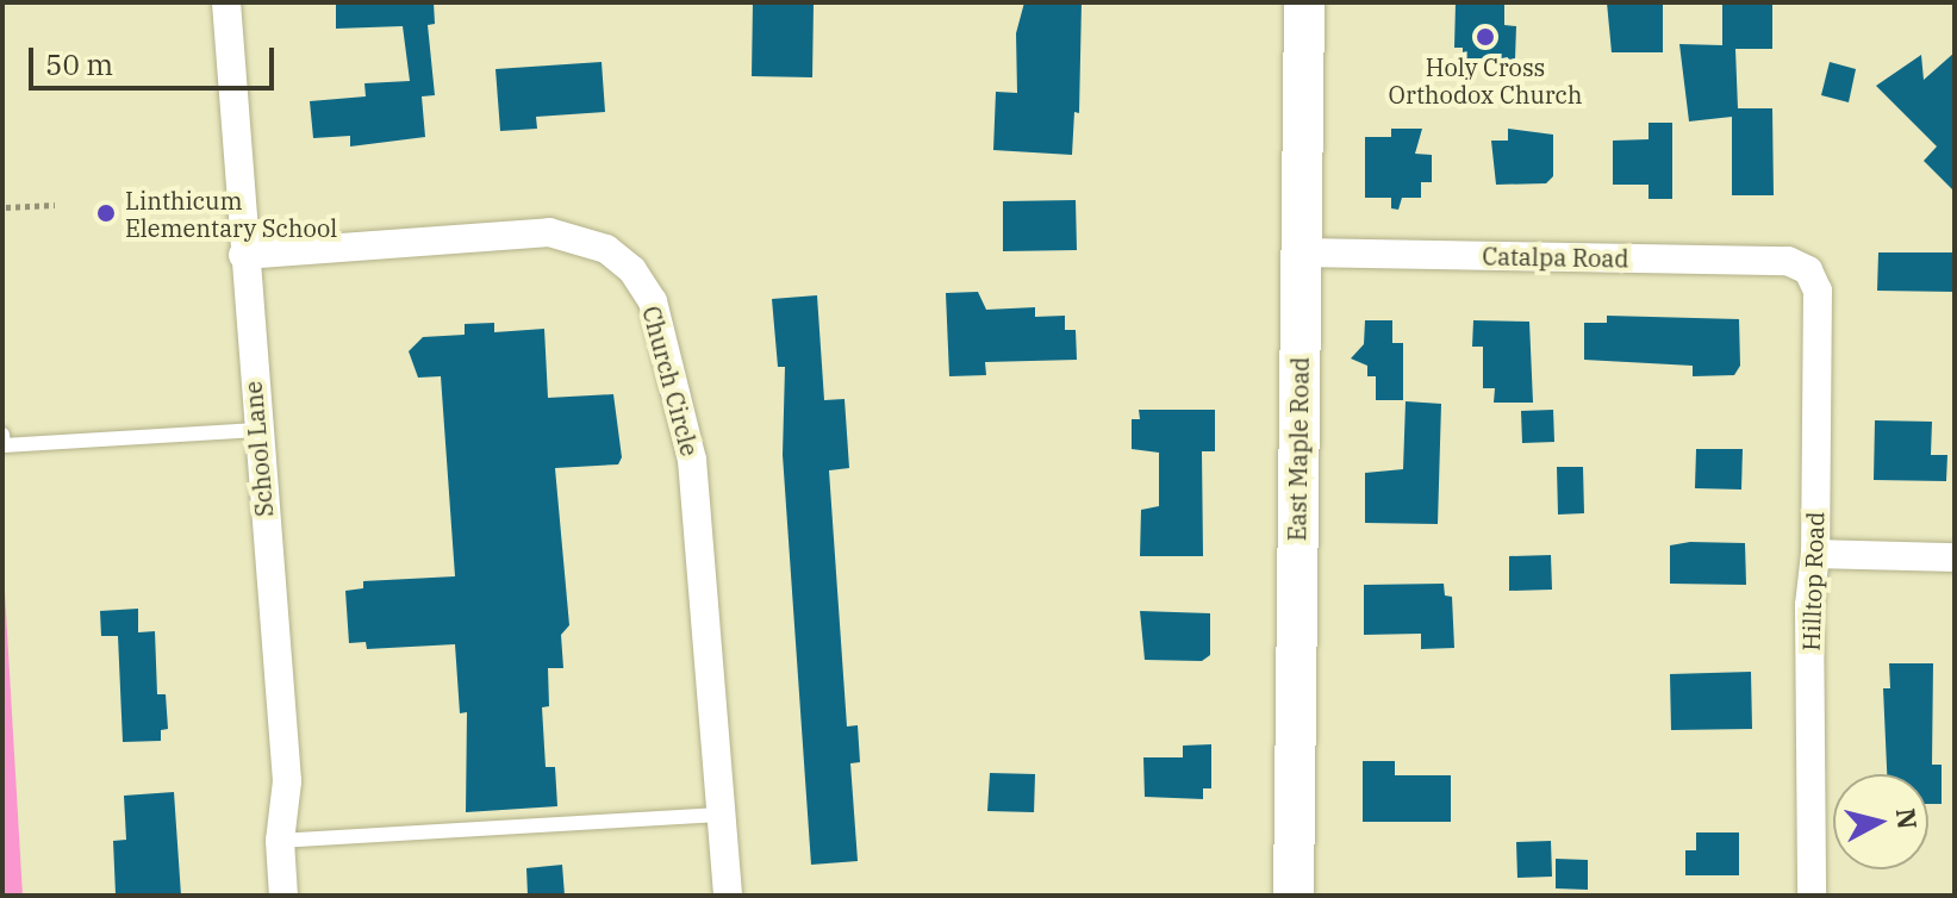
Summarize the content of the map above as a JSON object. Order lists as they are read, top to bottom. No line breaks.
{"streets":{"main road":["East Maple Road"],"street":["Catalpa Road","Church Circle","School Lane","Hilltop Road"]},"crossings":[["Catalpa Road","East Maple Road"],["Catalpa Road","Hilltop Road"],["Church Circle","School Lane"]],"places":["Holy Cross Orthodox Church","Linthicum Elementary School"],"scale_bar":"50 m","north":"right"}
